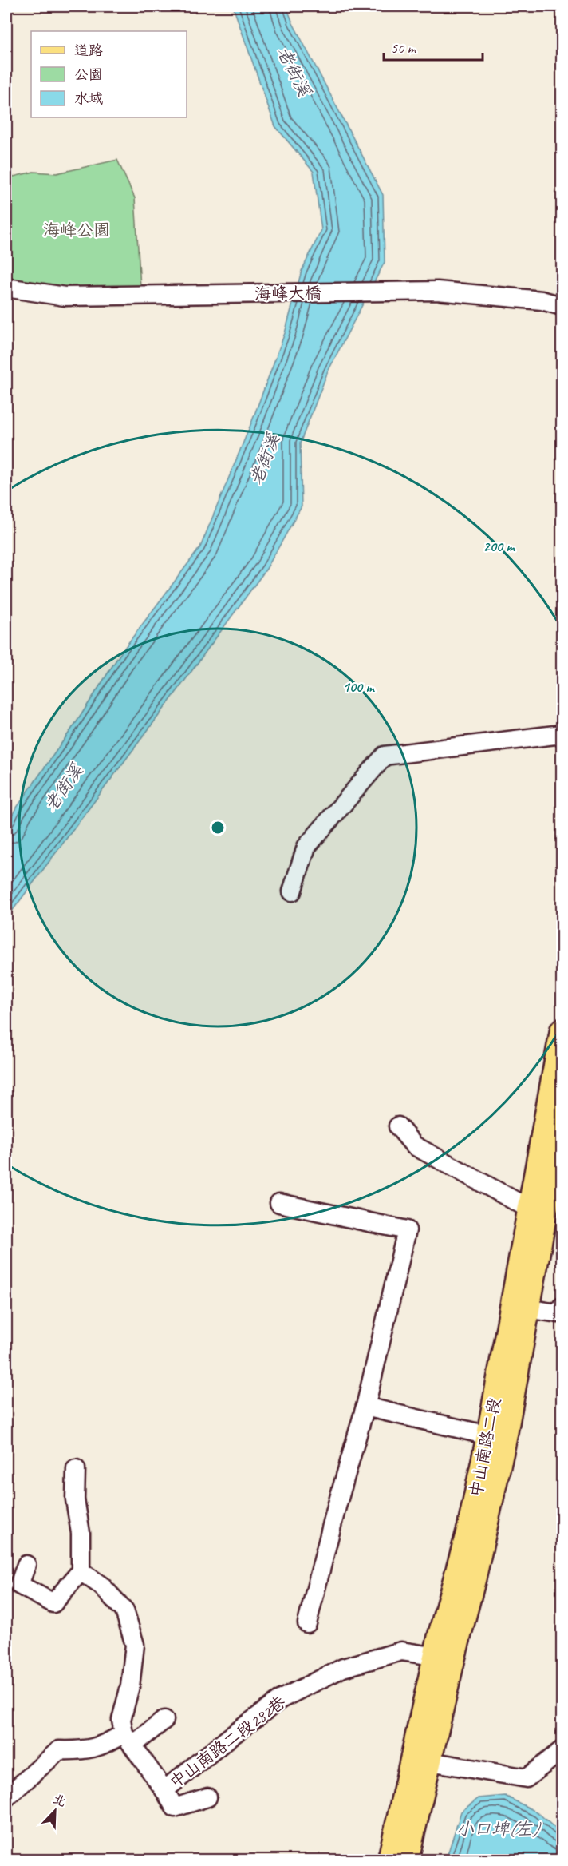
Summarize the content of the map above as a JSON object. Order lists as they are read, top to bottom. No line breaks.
{"streets":{"main road":["中山南路二段"],"street":["海峰大橋","中山南路二段282巷"]},"crossings":[["中山南路二段","中山南路二段282巷"]],"water":["老街溪","小口埤(左)"],"parks":["海峰公園"],"legend":["道路","公園","水域"],"scale_bar":"50 m","north":"top right","rings":["200 m","100 m"]}
